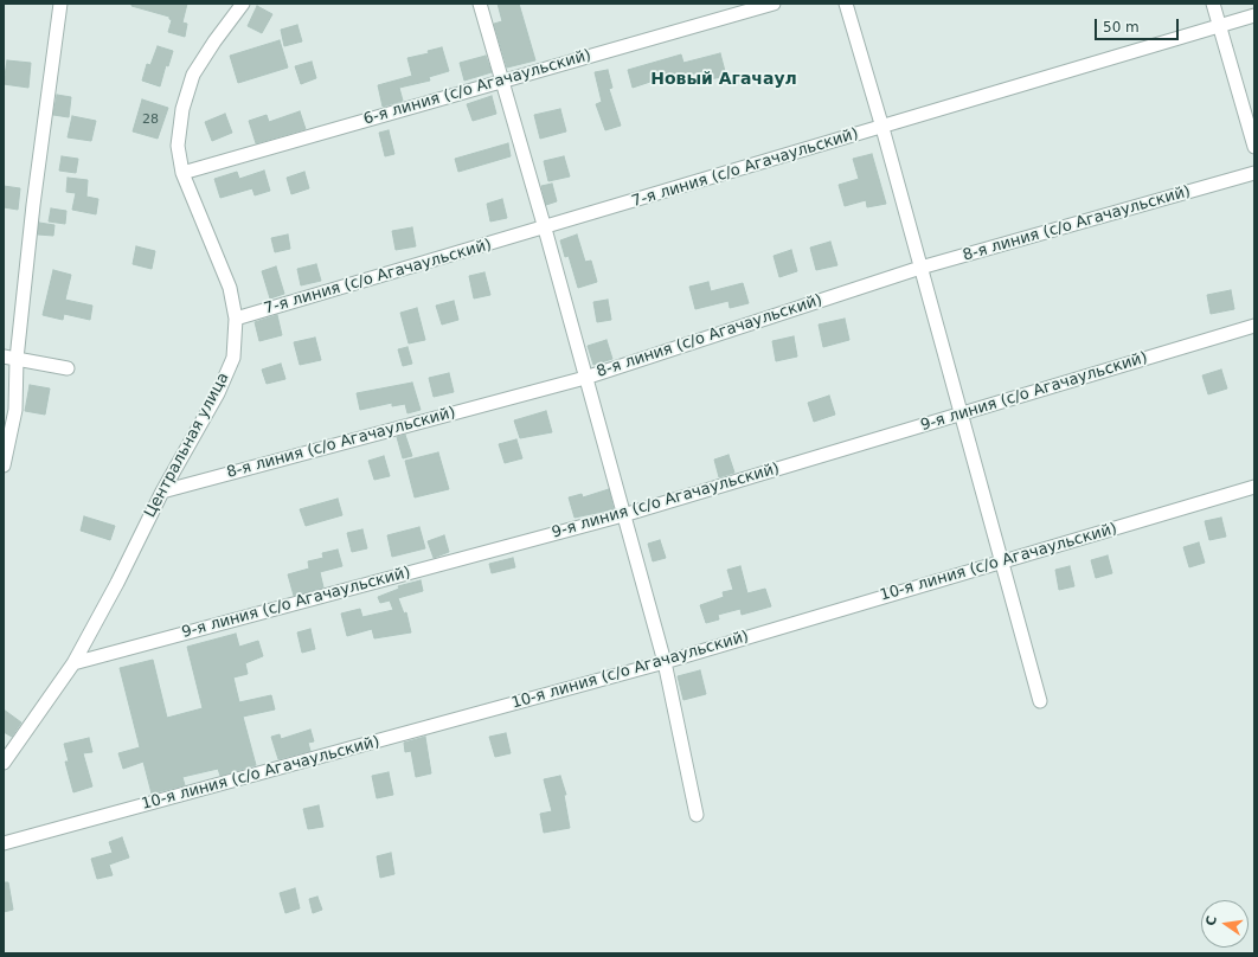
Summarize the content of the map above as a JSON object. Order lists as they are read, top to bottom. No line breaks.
{"streets":{"street":["6-я линия (с/о Агачаульский)","7-я линия (с/о Агачаульский)","8-я линия (с/о Агачаульский)","9-я линия (с/о Агачаульский)","Центральная улица","10-я линия (с/о Агачаульский)"]},"crossings":[["6-я линия (с/о Агачаульский)","Центральная улица"],["7-я линия (с/о Агачаульский)","Центральная улица"],["8-я линия (с/о Агачаульский)","Центральная улица"],["9-я линия (с/о Агачаульский)","Центральная улица"]],"districts":["Новый Агачаул"],"house_numbers":["28"],"scale_bar":"50 m","north":"left"}
